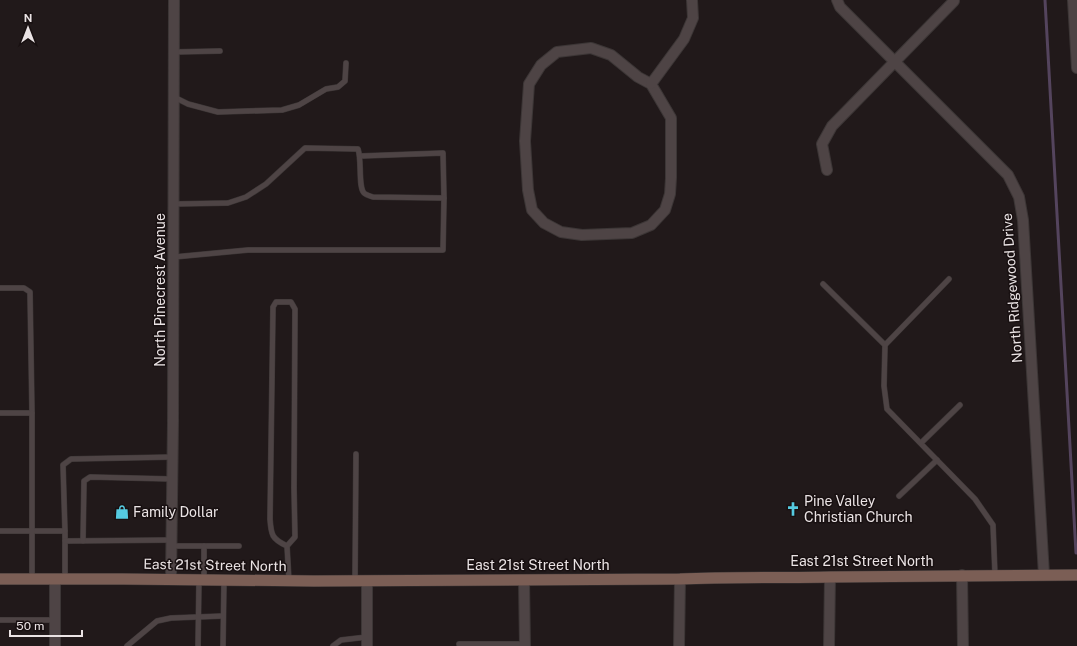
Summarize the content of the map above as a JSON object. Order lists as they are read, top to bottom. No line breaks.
{"streets":{"main road":["East 21st Street North"],"street":["North Ridgewood Drive","North Pinecrest Avenue"]},"crossings":[["North Ridgewood Drive","East 21st Street North"],["North Pinecrest Avenue","East 21st Street North"]],"places":{"church":["Pine Valley Christian Church"],"shop":["Family Dollar"]},"scale_bar":"50 m","north":"top"}
